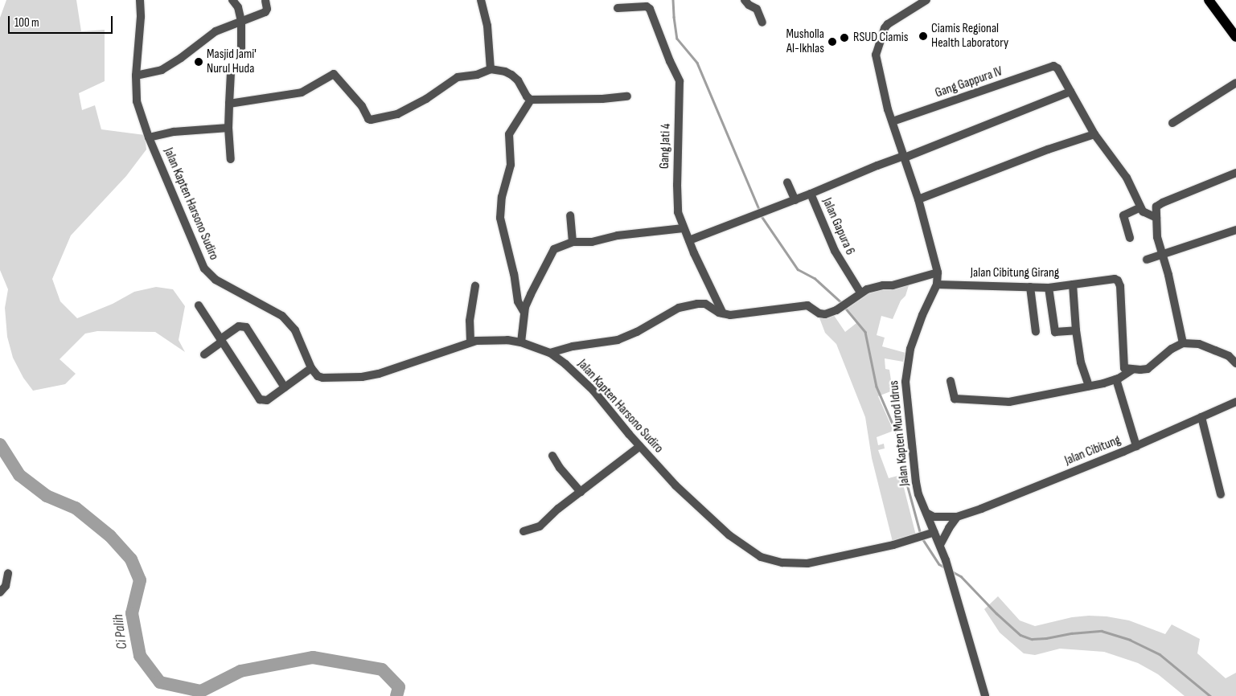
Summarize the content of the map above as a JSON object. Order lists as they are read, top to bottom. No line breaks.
{"streets":{"street":["Gang Gappura IV","Gang Jati 4","Jalan Kapten Harsono Sudiro","Jalan Gapura 6","Jalan Cibitung Girang","Jalan Kapten Murod Idrus","Jalan Cibitung"]},"crossings":[["Gang Gappura IV","Jalan Gapura 6"],["Gang Gappura IV","Jalan Kapten Murod Idrus"],["Jalan Kapten Harsono Sudiro","Jalan Kapten Murod Idrus"],["Jalan Gapura 6","Jalan Kapten Murod Idrus"],["Jalan Cibitung Girang","Jalan Kapten Murod Idrus"]],"water":["Ci Palih"],"places":["Ciamis Regional Health Laboratory","RSUD Ciamis","Musholla Al-Ikhlas","Masjid Jami' Nurul Huda"],"scale_bar":"100 m"}
